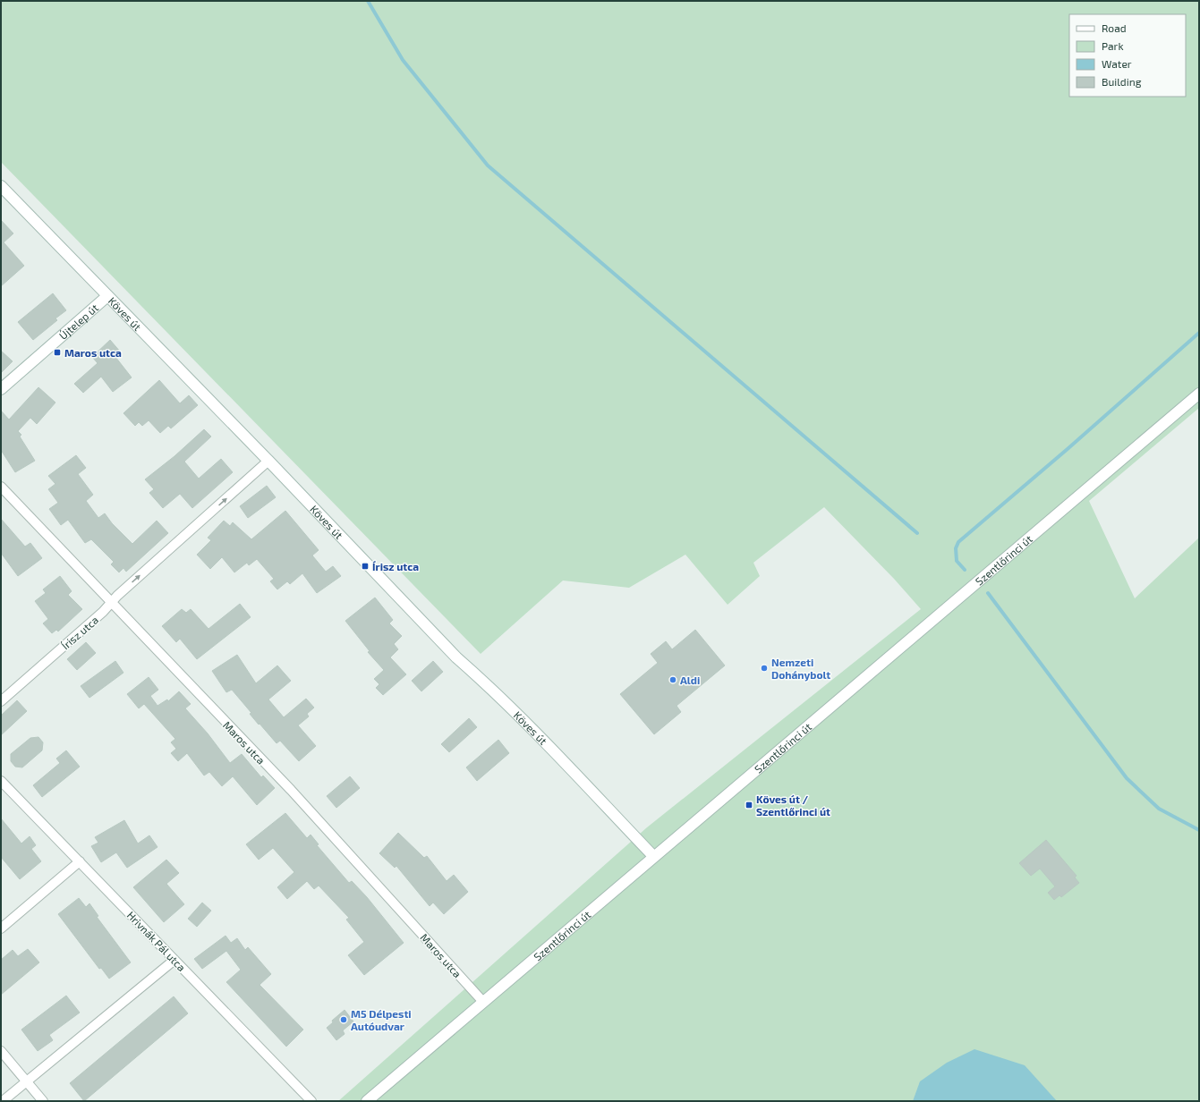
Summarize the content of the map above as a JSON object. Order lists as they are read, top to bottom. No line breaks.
{"streets":{"main road":["Köves út","Újtelep út","Szentlőrinci út"],"street":["Írisz utca","Maros utca","Hrivnák Pál utca"]},"crossings":[["Köves út","Újtelep út"],["Köves út","Szentlőrinci út"],["Köves út","Írisz utca"],["Szentlőrinci út","Maros utca"],["Írisz utca","Maros utca"]],"one_way":["Írisz utca"],"places":{"transit":["Maros utca","Írisz utca","Köves út / Szentlőrinci út"],"other":["Nemzeti Dohánybolt","Aldi","M5 Délpesti Autóudvar"]},"legend":["Road","Park","Water","Building"]}
